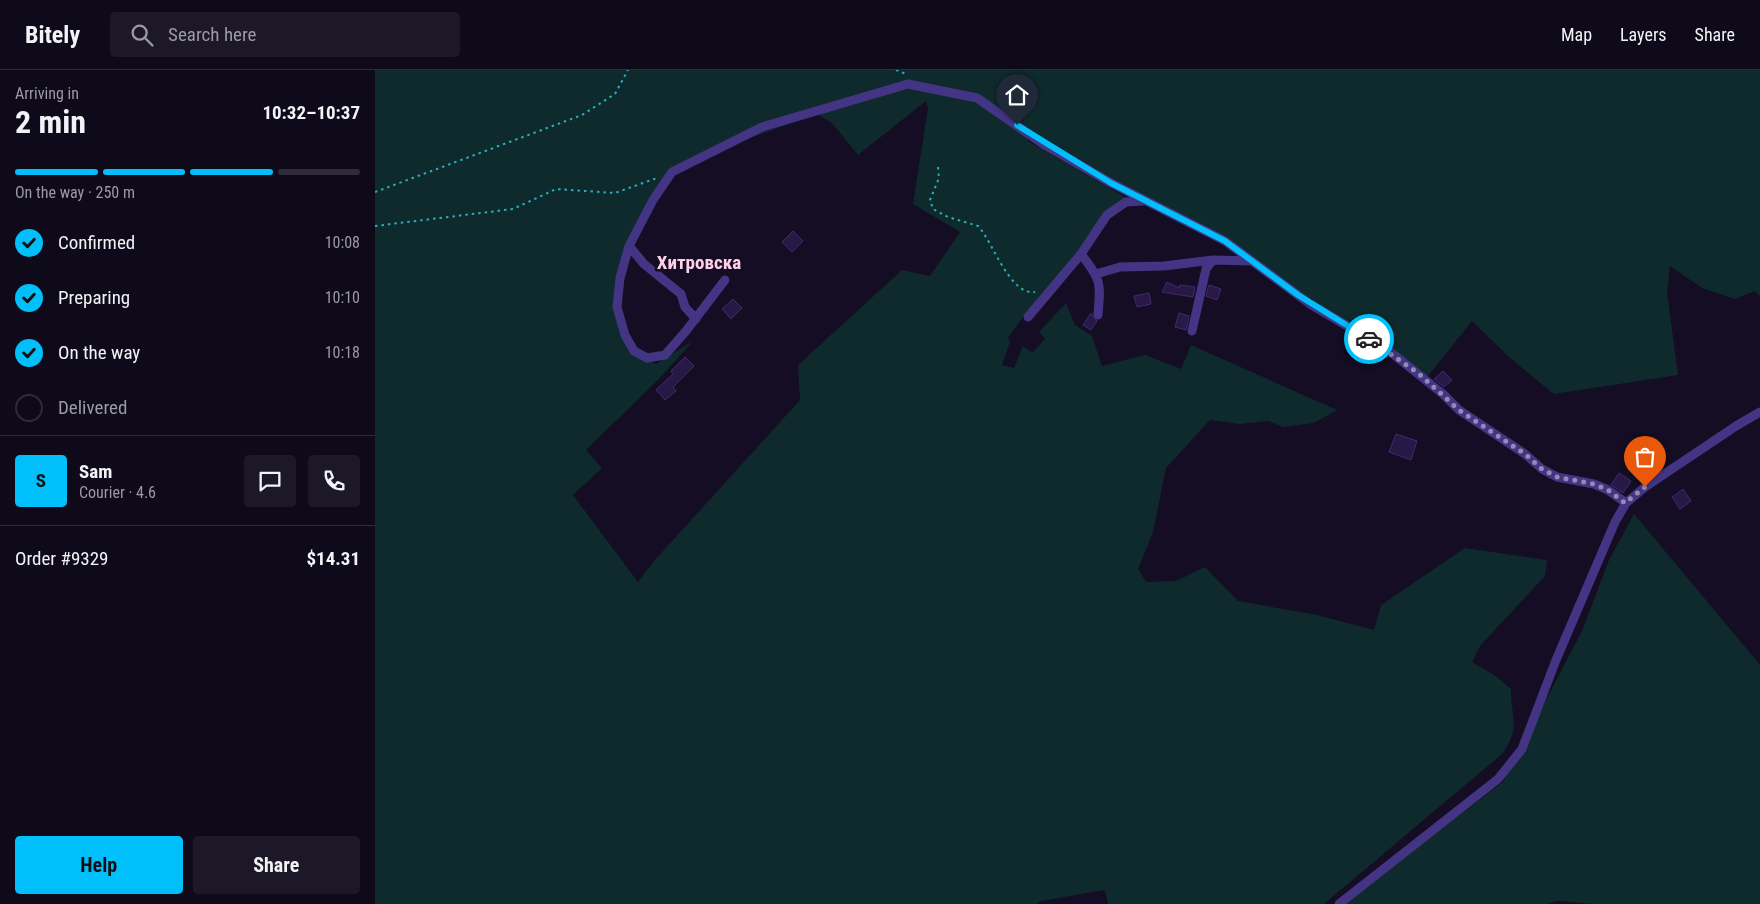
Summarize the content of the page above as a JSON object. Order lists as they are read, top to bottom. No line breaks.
{"districts":["Хитровска"],"page":{"header":"Bitely","search":"Search here","nav":["Map","Layers","Share"],"heading":["2 min","Arriving in","10:32–10:37"],"panel":["Sam","Courier · 4.6","Order #9329","$14.31"],"bar":"On the way · 250 m","list":[["Confirmed","10:08"],["Preparing","10:10"],["On the way","10:18"],"Delivered"],"round":"S","buttons":["Help","Share"]}}
